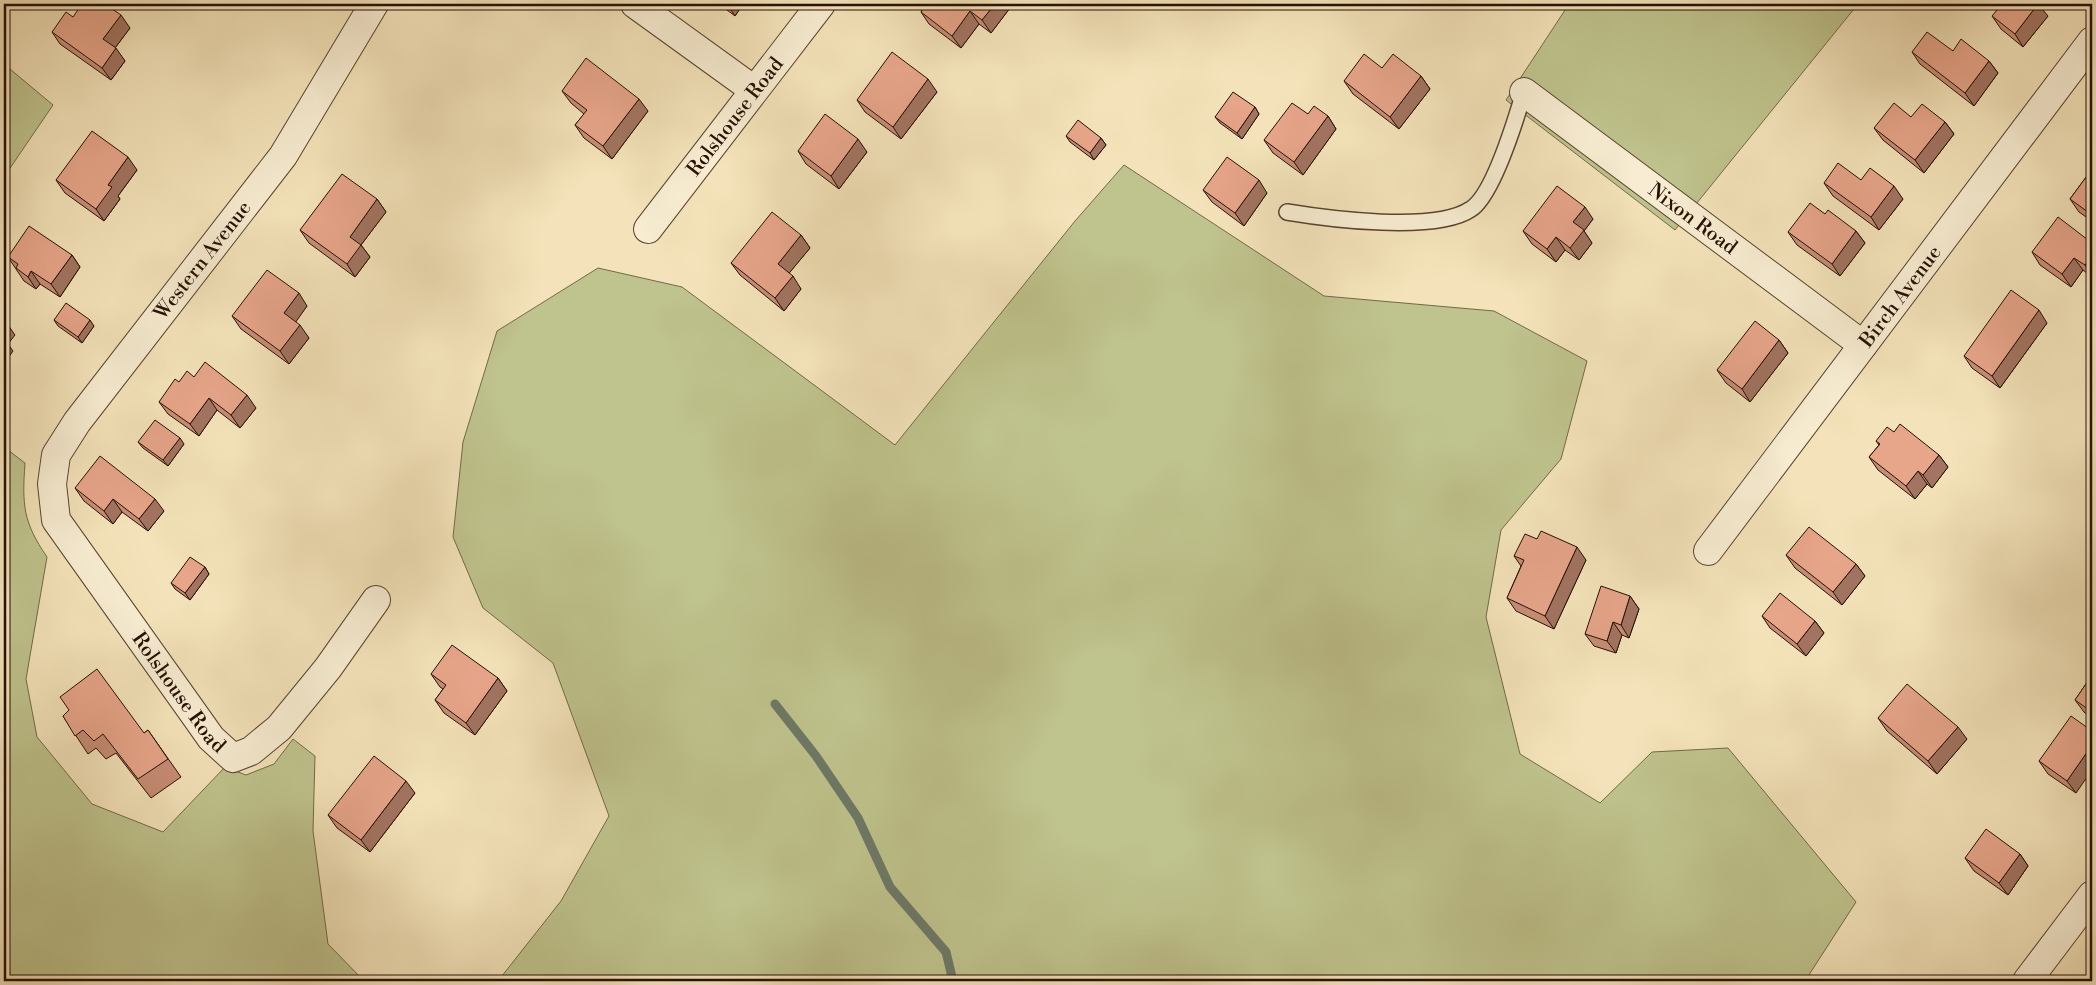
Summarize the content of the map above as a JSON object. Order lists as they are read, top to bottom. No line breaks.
{"streets":{"street":["Rolshouse Road","Nixon Road","Western Avenue","Birch Avenue"]},"crossings":[["Rolshouse Road","Western Avenue"],["Nixon Road","Birch Avenue"]]}
